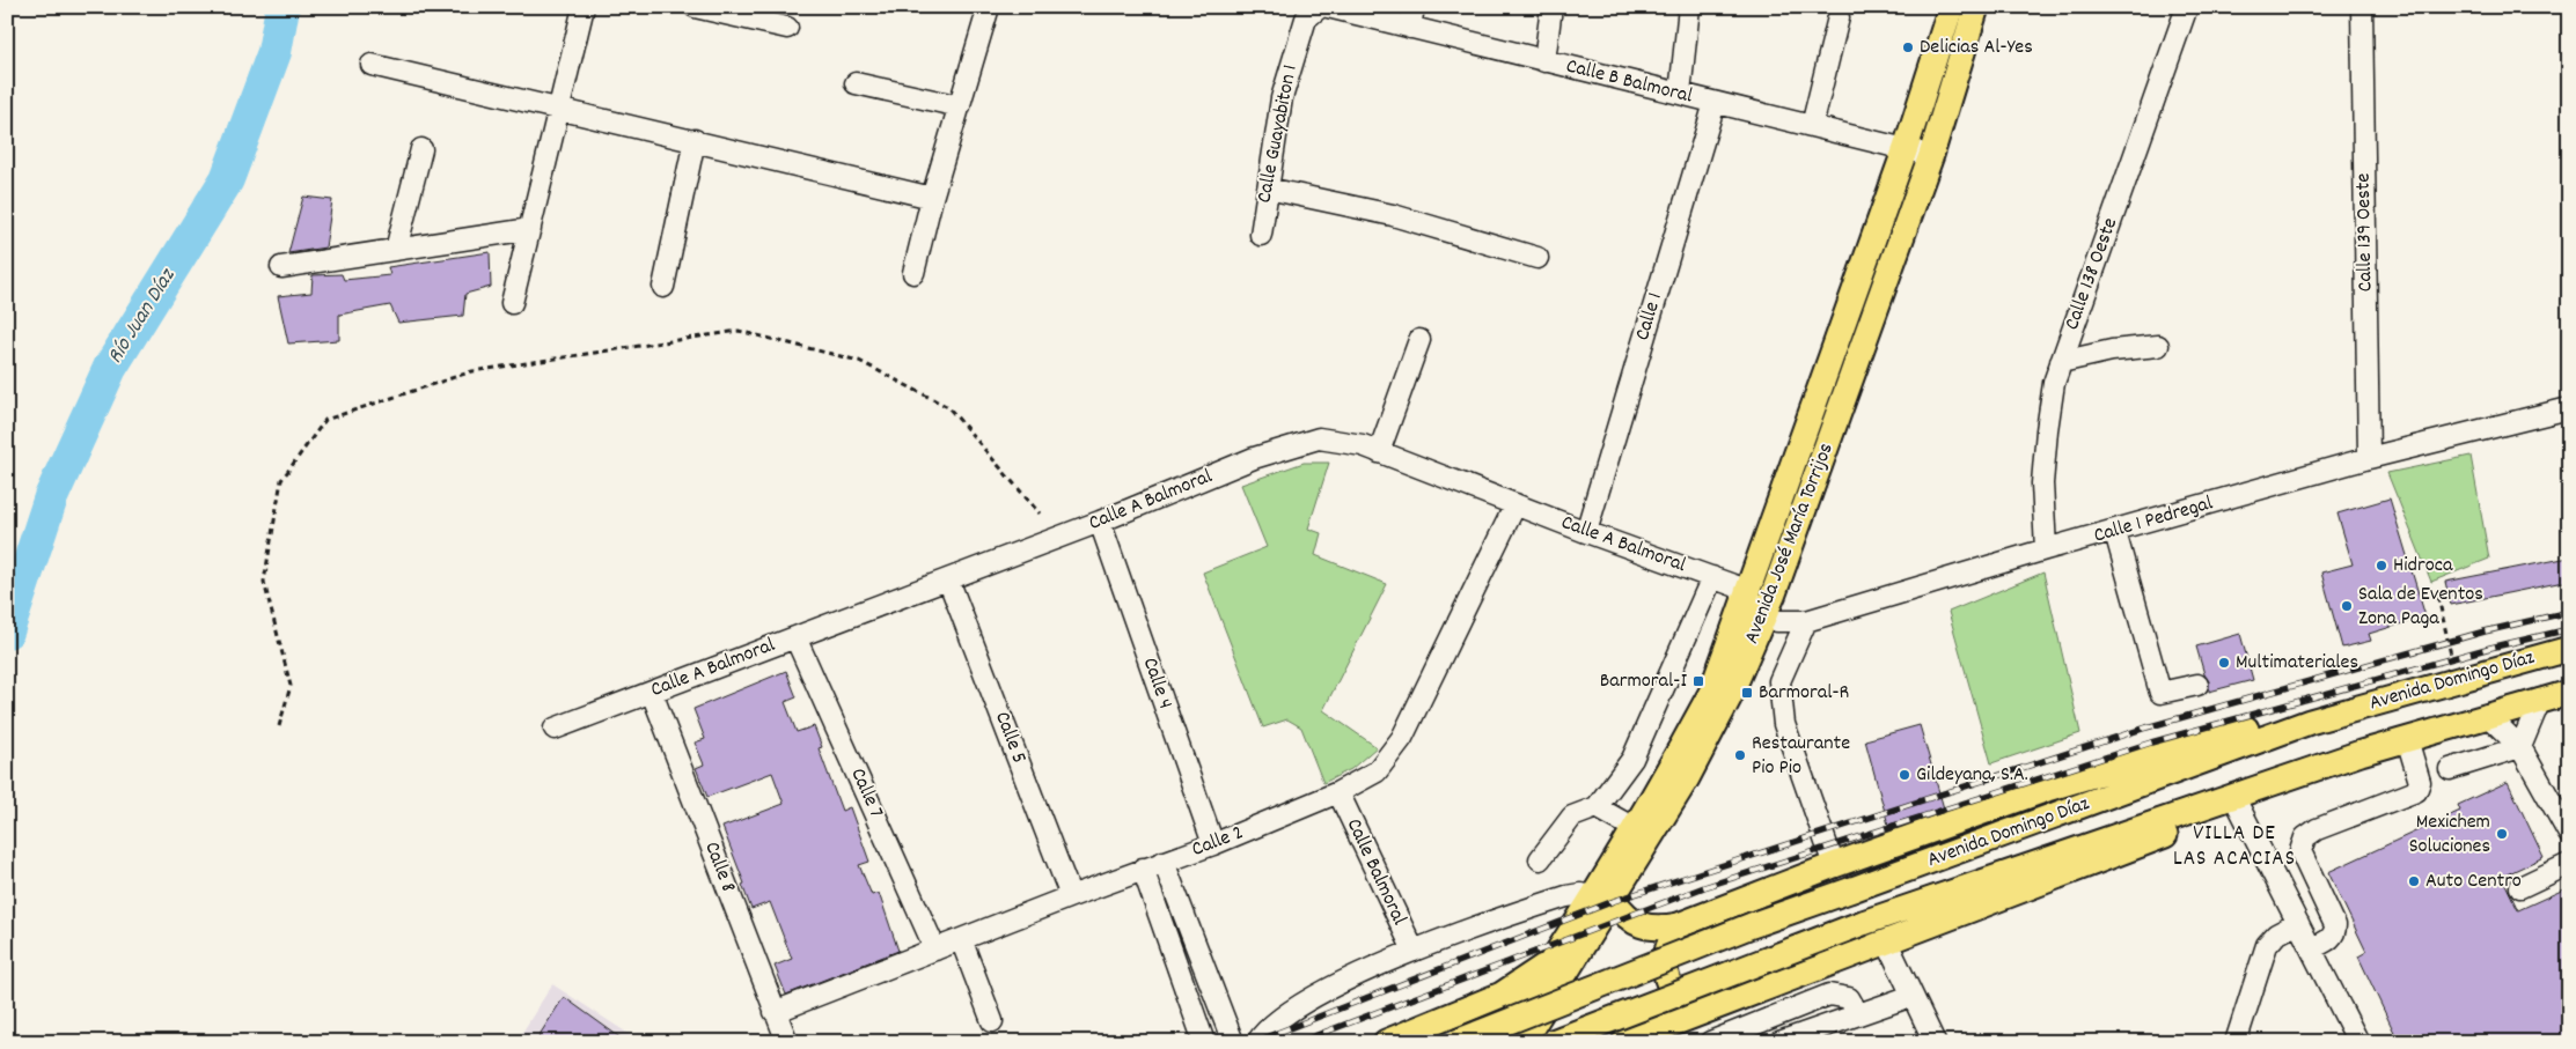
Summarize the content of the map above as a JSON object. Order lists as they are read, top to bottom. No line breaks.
{"streets":{"main road":["Avenida José María Torrijos","Avenida Domingo Díaz"],"street":["Calle B Balmoral","Calle Guayabiton 1","Calle 139 Oeste","Calle 138 Oeste","Calle 1","Calle A Balmoral","Calle 1 Pedregal","Calle 4","Calle 5","Calle 7","Calle 2","Calle 8","Calle Balmoral"]},"crossings":[["Calle B Balmoral","Calle 1"],["Calle B Balmoral","Avenida José María Torrijos"],["Calle 139 Oeste","Calle 1 Pedregal"],["Calle 138 Oeste","Calle 1 Pedregal"],["Calle 1","Calle A Balmoral"],["Calle A Balmoral","Avenida José María Torrijos"],["Calle A Balmoral","Calle 4"],["Calle A Balmoral","Calle 5"],["Calle A Balmoral","Calle 7"],["Calle A Balmoral","Calle 2"],["Calle A Balmoral","Calle 8"],["Calle 1 Pedregal","Avenida José María Torrijos"],["Calle 4","Calle 2"],["Calle 5","Calle 2"],["Calle 7","Calle 2"],["Calle 2","Calle 8"],["Calle 2","Calle Balmoral"]],"districts":["VILLA DE LAS ACACIAS"],"water":["Río Juan Díaz"],"places":{"other":["Delicias Al-Yes","Hidroca","Sala de Eventos Zona Paga","Multimateriales","Restaurante Pio Pio","Gildeyana, S.A.","Mexichem Soluciones","Auto Centro"],"transit":["Barmoral-I","Barmoral-R"]}}
